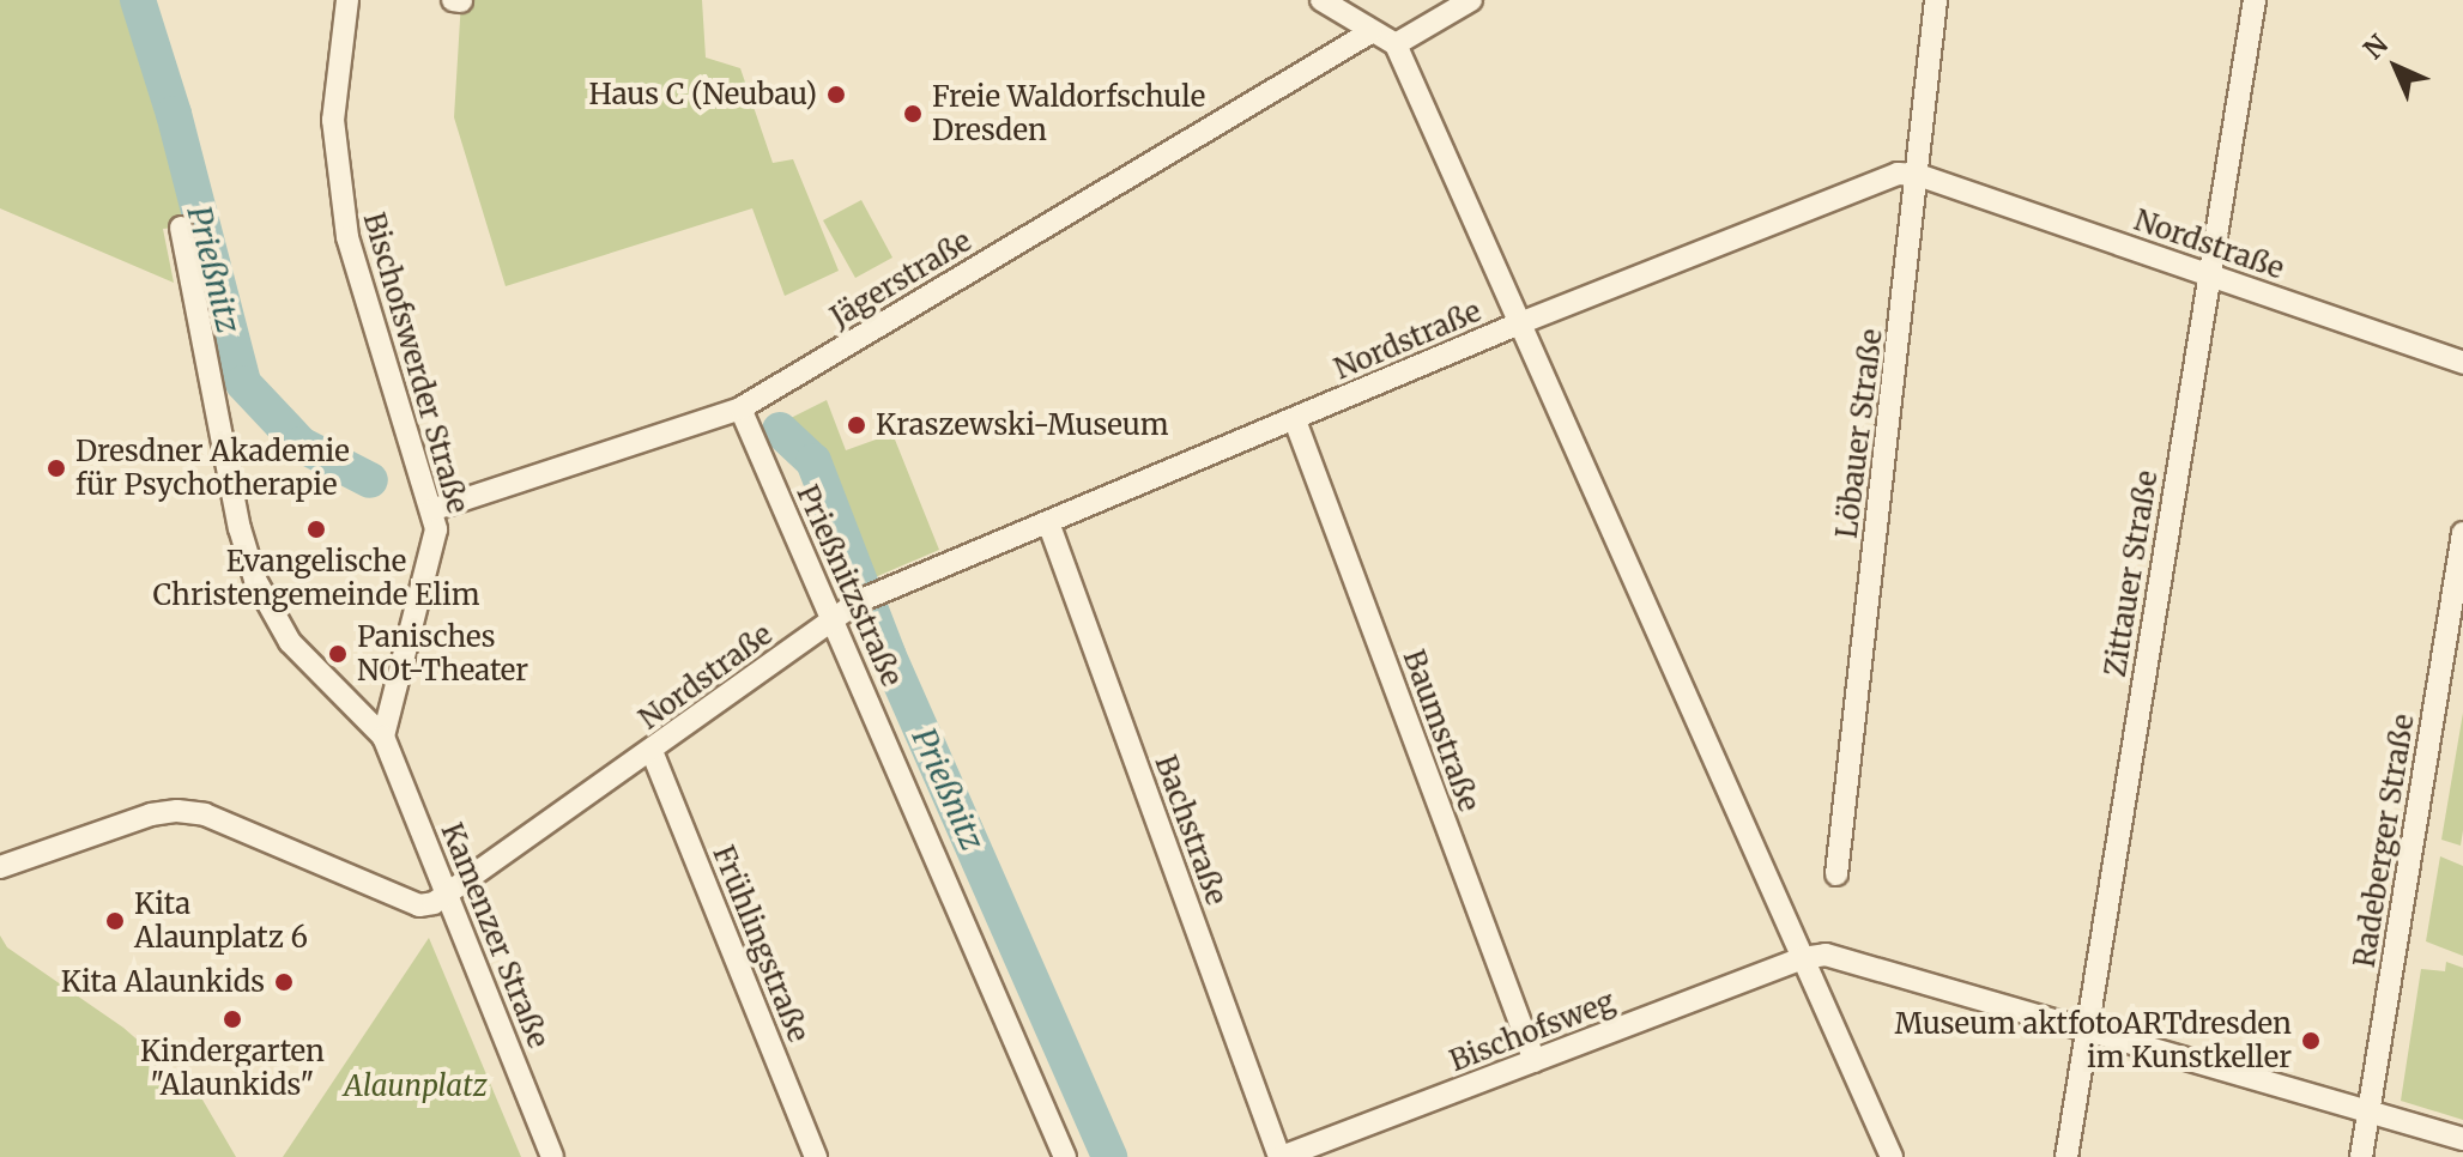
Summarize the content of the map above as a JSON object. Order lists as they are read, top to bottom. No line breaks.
{"streets":{"street":["Nordstraße","Jägerstraße","Bischofswerder Straße","Löbauer Straße","Zittauer Straße","Prießnitzstraße","Baumstraße","Bachstraße","Radeberger Straße","Kamenzer Straße","Frühlingstraße","Bischofsweg"]},"crossings":[["Nordstraße","Löbauer Straße"],["Nordstraße","Zittauer Straße"],["Nordstraße","Prießnitzstraße"],["Nordstraße","Baumstraße"],["Nordstraße","Bachstraße"],["Nordstraße","Kamenzer Straße"],["Nordstraße","Frühlingstraße"],["Jägerstraße","Bischofswerder Straße"],["Jägerstraße","Prießnitzstraße"],["Bischofswerder Straße","Kamenzer Straße"],["Zittauer Straße","Bischofsweg"],["Baumstraße","Bischofsweg"],["Bachstraße","Bischofsweg"],["Radeberger Straße","Bischofsweg"]],"water":["Prießnitz"],"parks":["Alaunplatz"],"places":["Haus C (Neubau)","Freie Waldorfschule Dresden","Kraszewski-Museum","Dresdner Akademie für Psychotherapie","Evangelische Christengemeinde Elim","Panisches NOt-Theater","Kita Alaunplatz 6","Kita Alaunkids","Kindergarten \"Alaunkids\"","Museum aktfotoARTdresden im Kunstkeller"],"north":"top left"}
